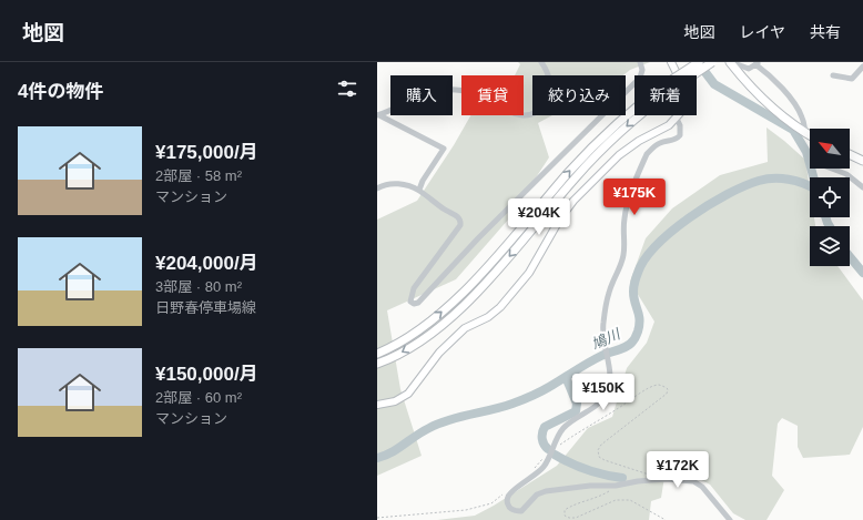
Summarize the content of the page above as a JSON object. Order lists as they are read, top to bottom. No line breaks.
{"water":["鳩川"],"north":"top left","page":{"header":"地図","nav":["地図","レイヤ","共有"],"heading":"4件の物件","chip":["購入","賃貸","絞り込み","新着"],"list":[{"name":"¥175,000/月","note":"2部屋 · 58 m² · マンション"},{"name":"¥204,000/月","note":"3部屋 · 80 m² · 日野春停車場線"},{"name":"¥150,000/月","note":"2部屋 · 60 m² · マンション"}],"price":["¥175K","¥204K","¥150K","¥172K"]}}
